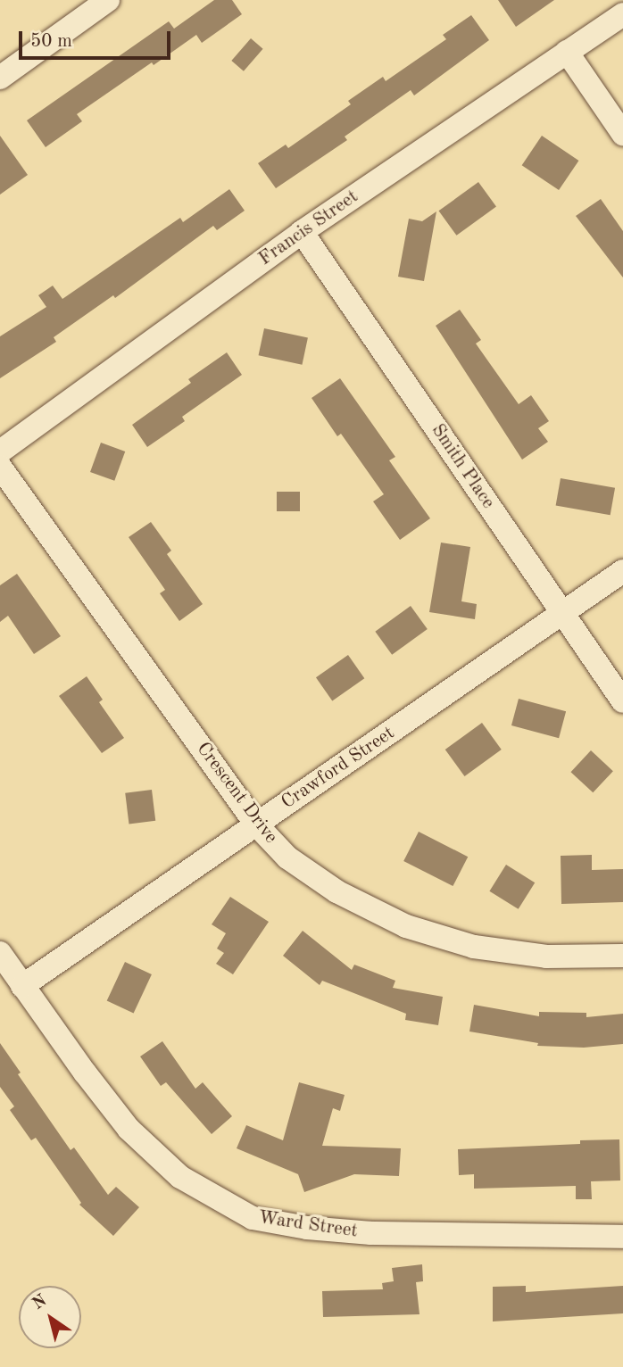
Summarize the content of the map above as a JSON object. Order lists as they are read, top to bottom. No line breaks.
{"streets":{"street":["Francis Street","Smith Place","Crawford Street","Crescent Drive","Ward Street"]},"crossings":[["Francis Street","Smith Place"],["Smith Place","Crawford Street"],["Crawford Street","Crescent Drive"],["Crawford Street","Ward Street"]],"scale_bar":"50 m","north":"top left"}
